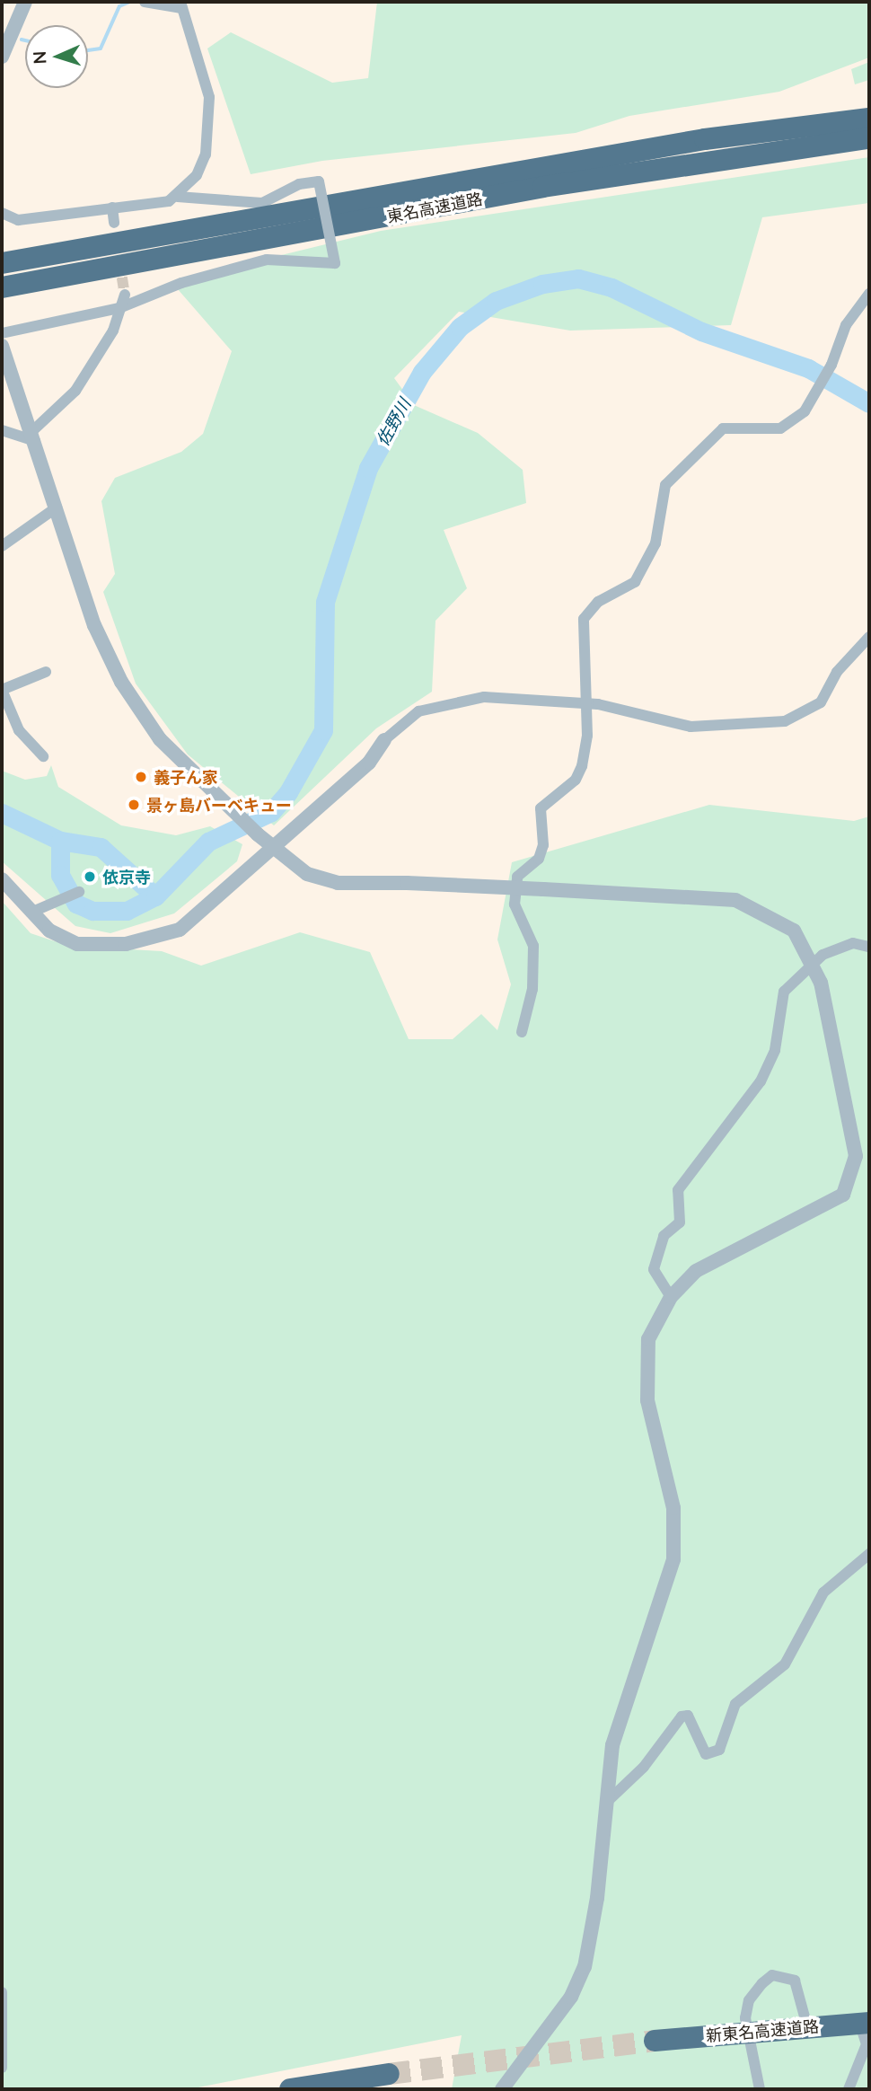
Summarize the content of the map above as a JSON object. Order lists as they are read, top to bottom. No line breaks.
{"streets":{"highway":["東名高速道路","新東名高速道路"]},"water":["佐野川"],"places":["義子ん家","景ヶ島バーベキュー","依京寺"],"north":"left"}
